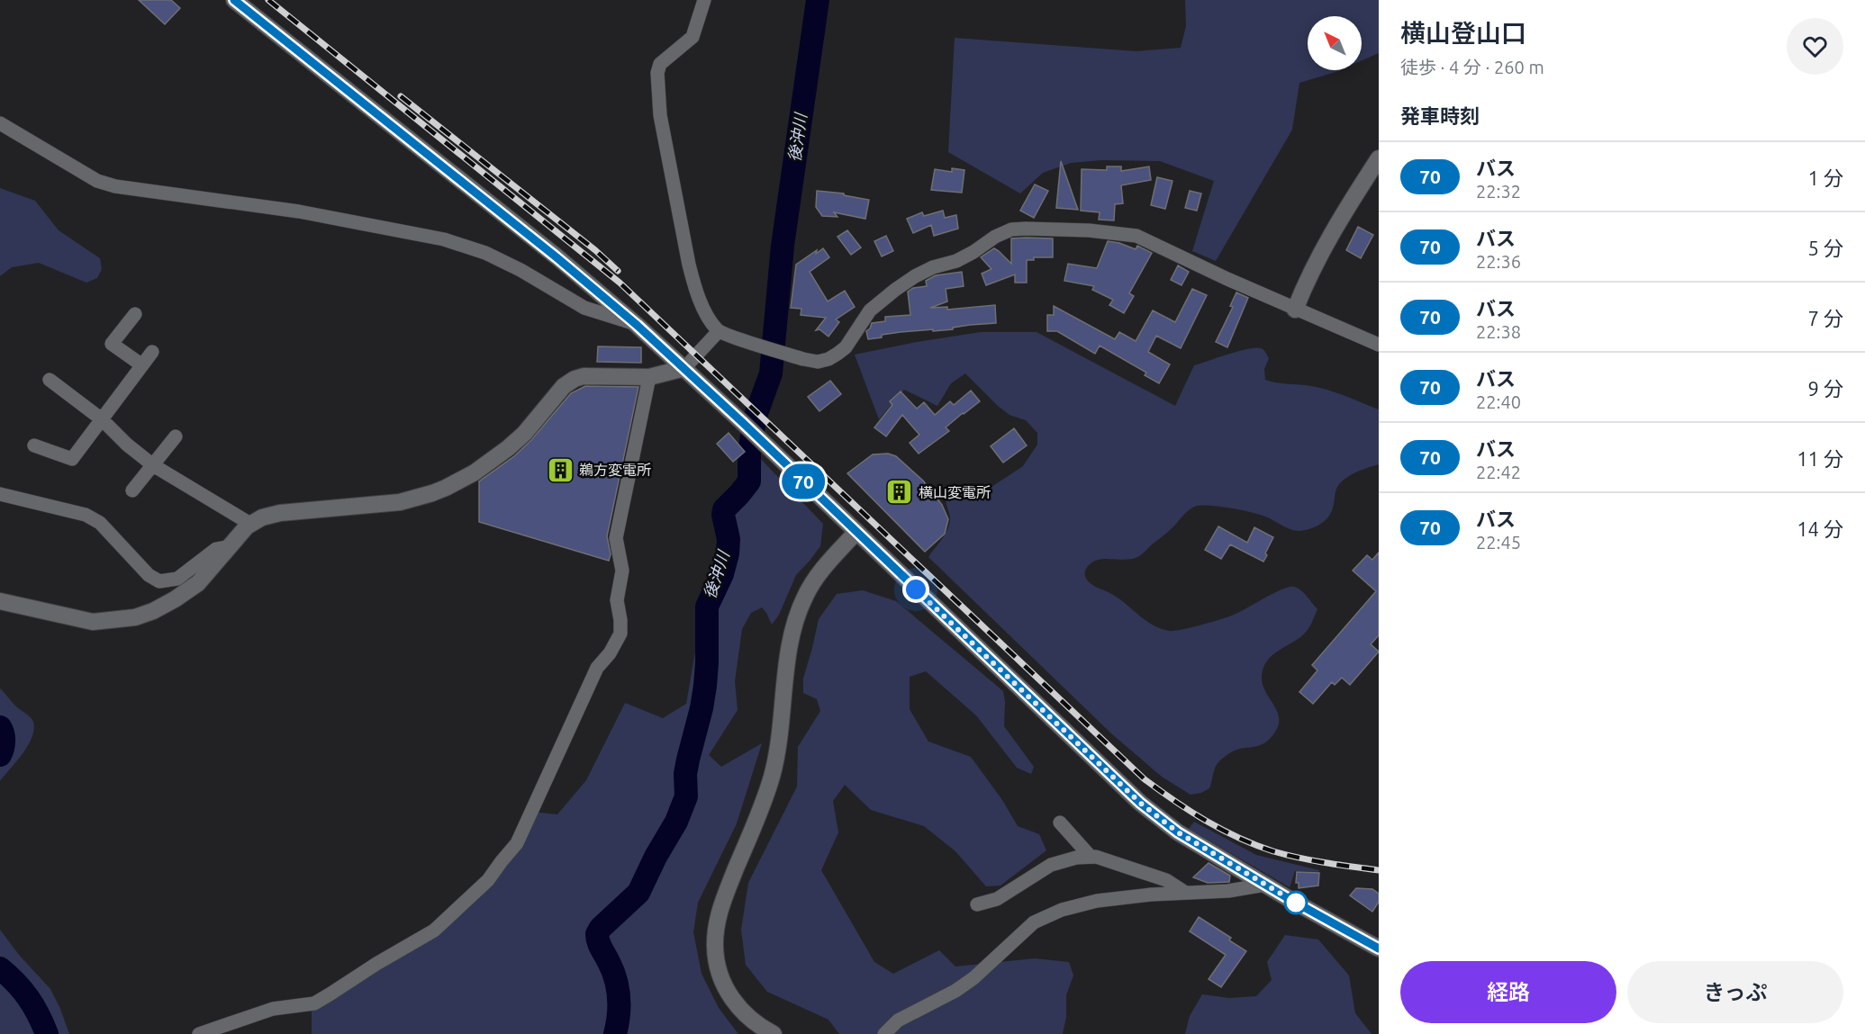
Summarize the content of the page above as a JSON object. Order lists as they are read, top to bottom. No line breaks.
{"water":["後沖川"],"places":{"building":["鵜方変電所","横山変電所"]},"lines":["bus line 70"],"north":"top left","page":{"on_map":"70","heading":[["横山登山口","徒歩 · 4 分 · 260 m"],"発車時刻"],"list":[{"mark":"70","name":"バス","note":"22:32","value":"1 分"},{"mark":"70","name":"バス","note":"22:36","value":"5 分"},{"mark":"70","name":"バス","note":"22:38","value":"7 分"},{"mark":"70","name":"バス","note":"22:40","value":"9 分"},{"mark":"70","name":"バス","note":"22:42","value":"11 分"},{"mark":"70","name":"バス","note":"22:45","value":"14 分"}],"buttons":["経路","きっぷ"]}}
